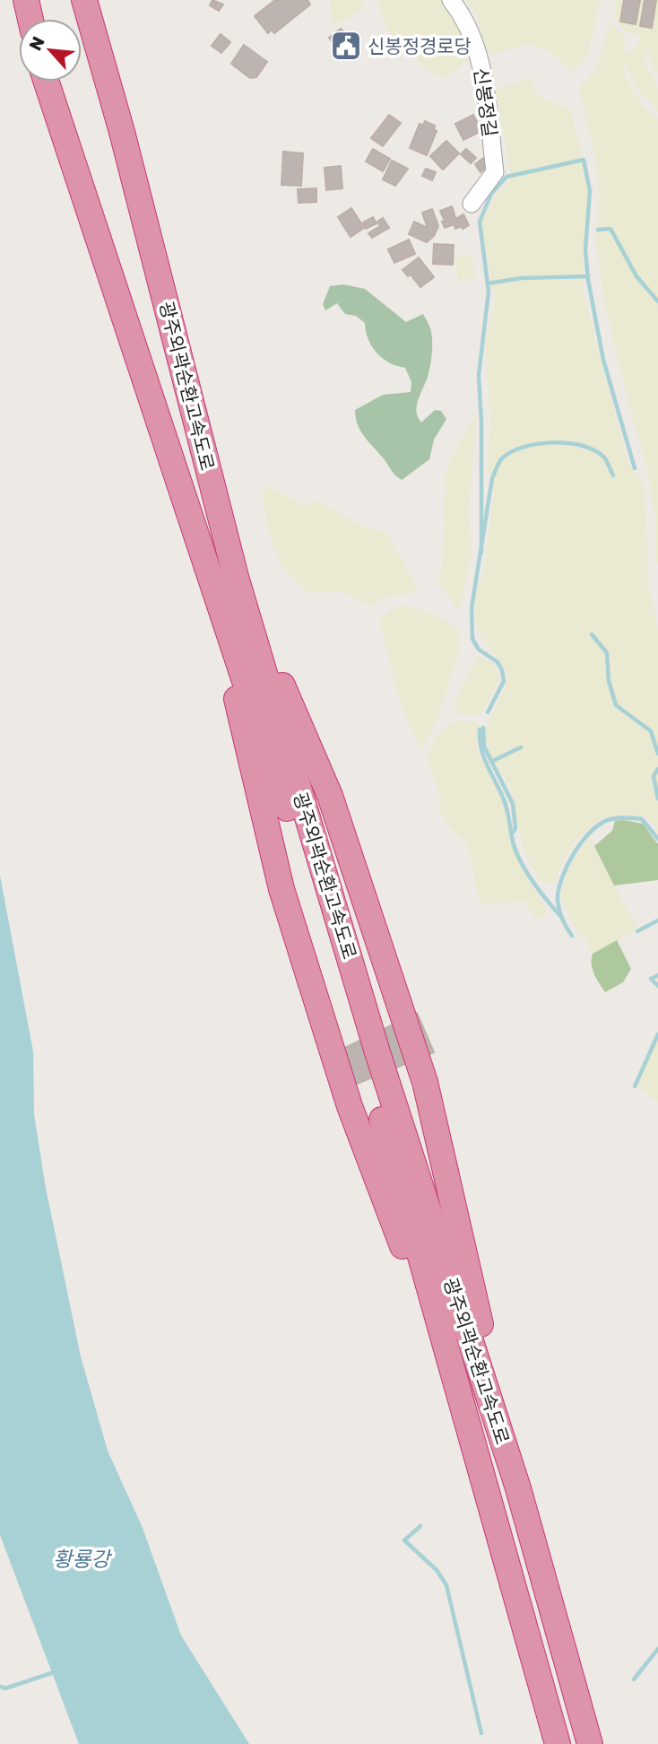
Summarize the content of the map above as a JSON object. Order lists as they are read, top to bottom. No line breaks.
{"streets":{"highway":["광주외곽순환고속도로"],"street":["신봉정길"]},"water":["황룡강"],"places":{"public building":["신봉정경로당"]},"north":"top left"}
